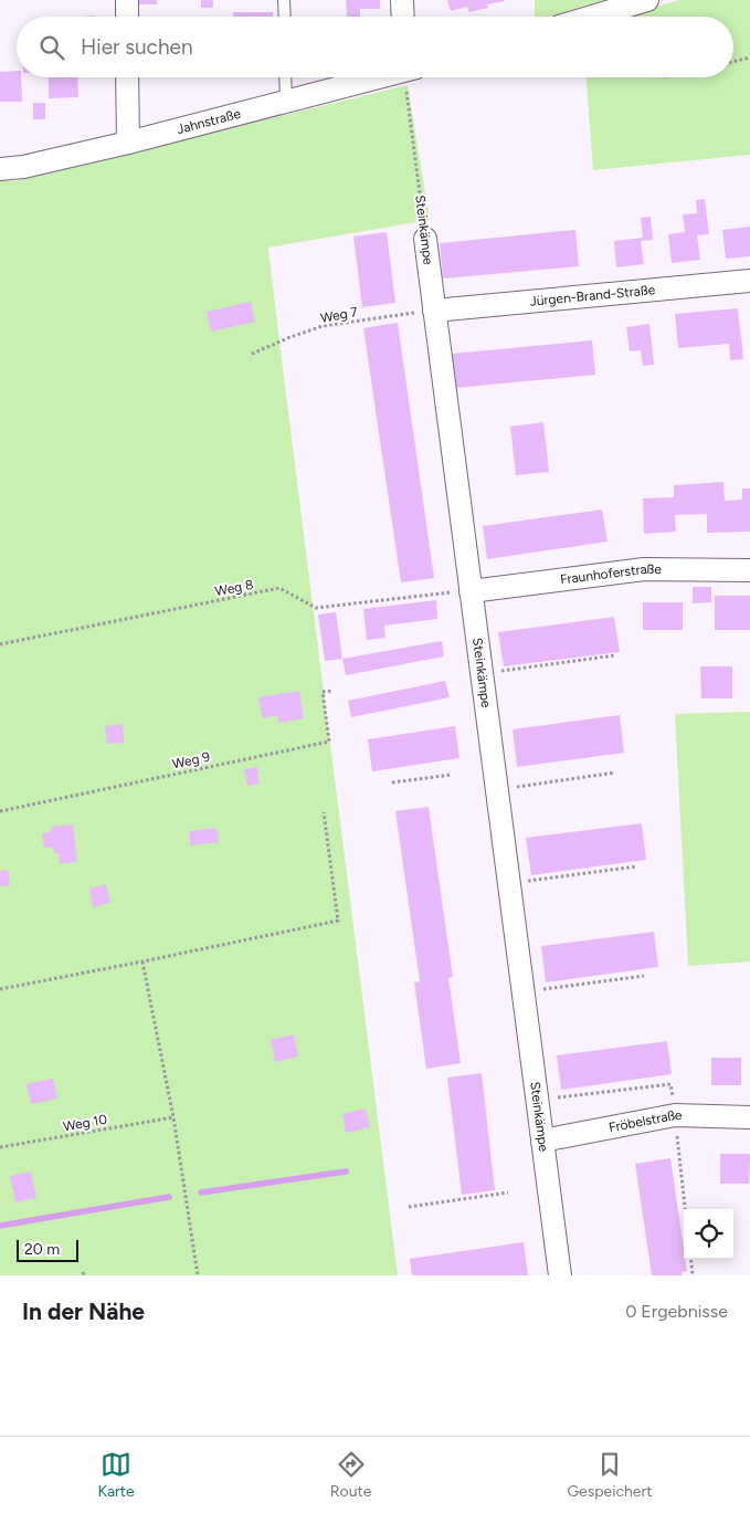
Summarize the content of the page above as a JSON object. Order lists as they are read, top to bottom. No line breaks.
{"streets":{"street":["Jahnstraße","Steinkämpe","Jürgen-Brand-Straße","Fraunhoferstraße","Fröbelstraße"],"path":["Weg 7","Weg 8","Weg 9","Weg 10"]},"crossings":[["Steinkämpe","Jürgen-Brand-Straße"],["Steinkämpe","Weg 7"],["Steinkämpe","Fraunhoferstraße"],["Steinkämpe","Weg 8"],["Steinkämpe","Fröbelstraße"],["Jürgen-Brand-Straße","Weg 7"],["Fraunhoferstraße","Weg 8"]],"scale_bar":"20 m","page":{"search":"Hier suchen","scale":"20 m","heading":["In der Nähe","0 Ergebnisse"],"nav":["Karte","Route","Gespeichert"]}}
